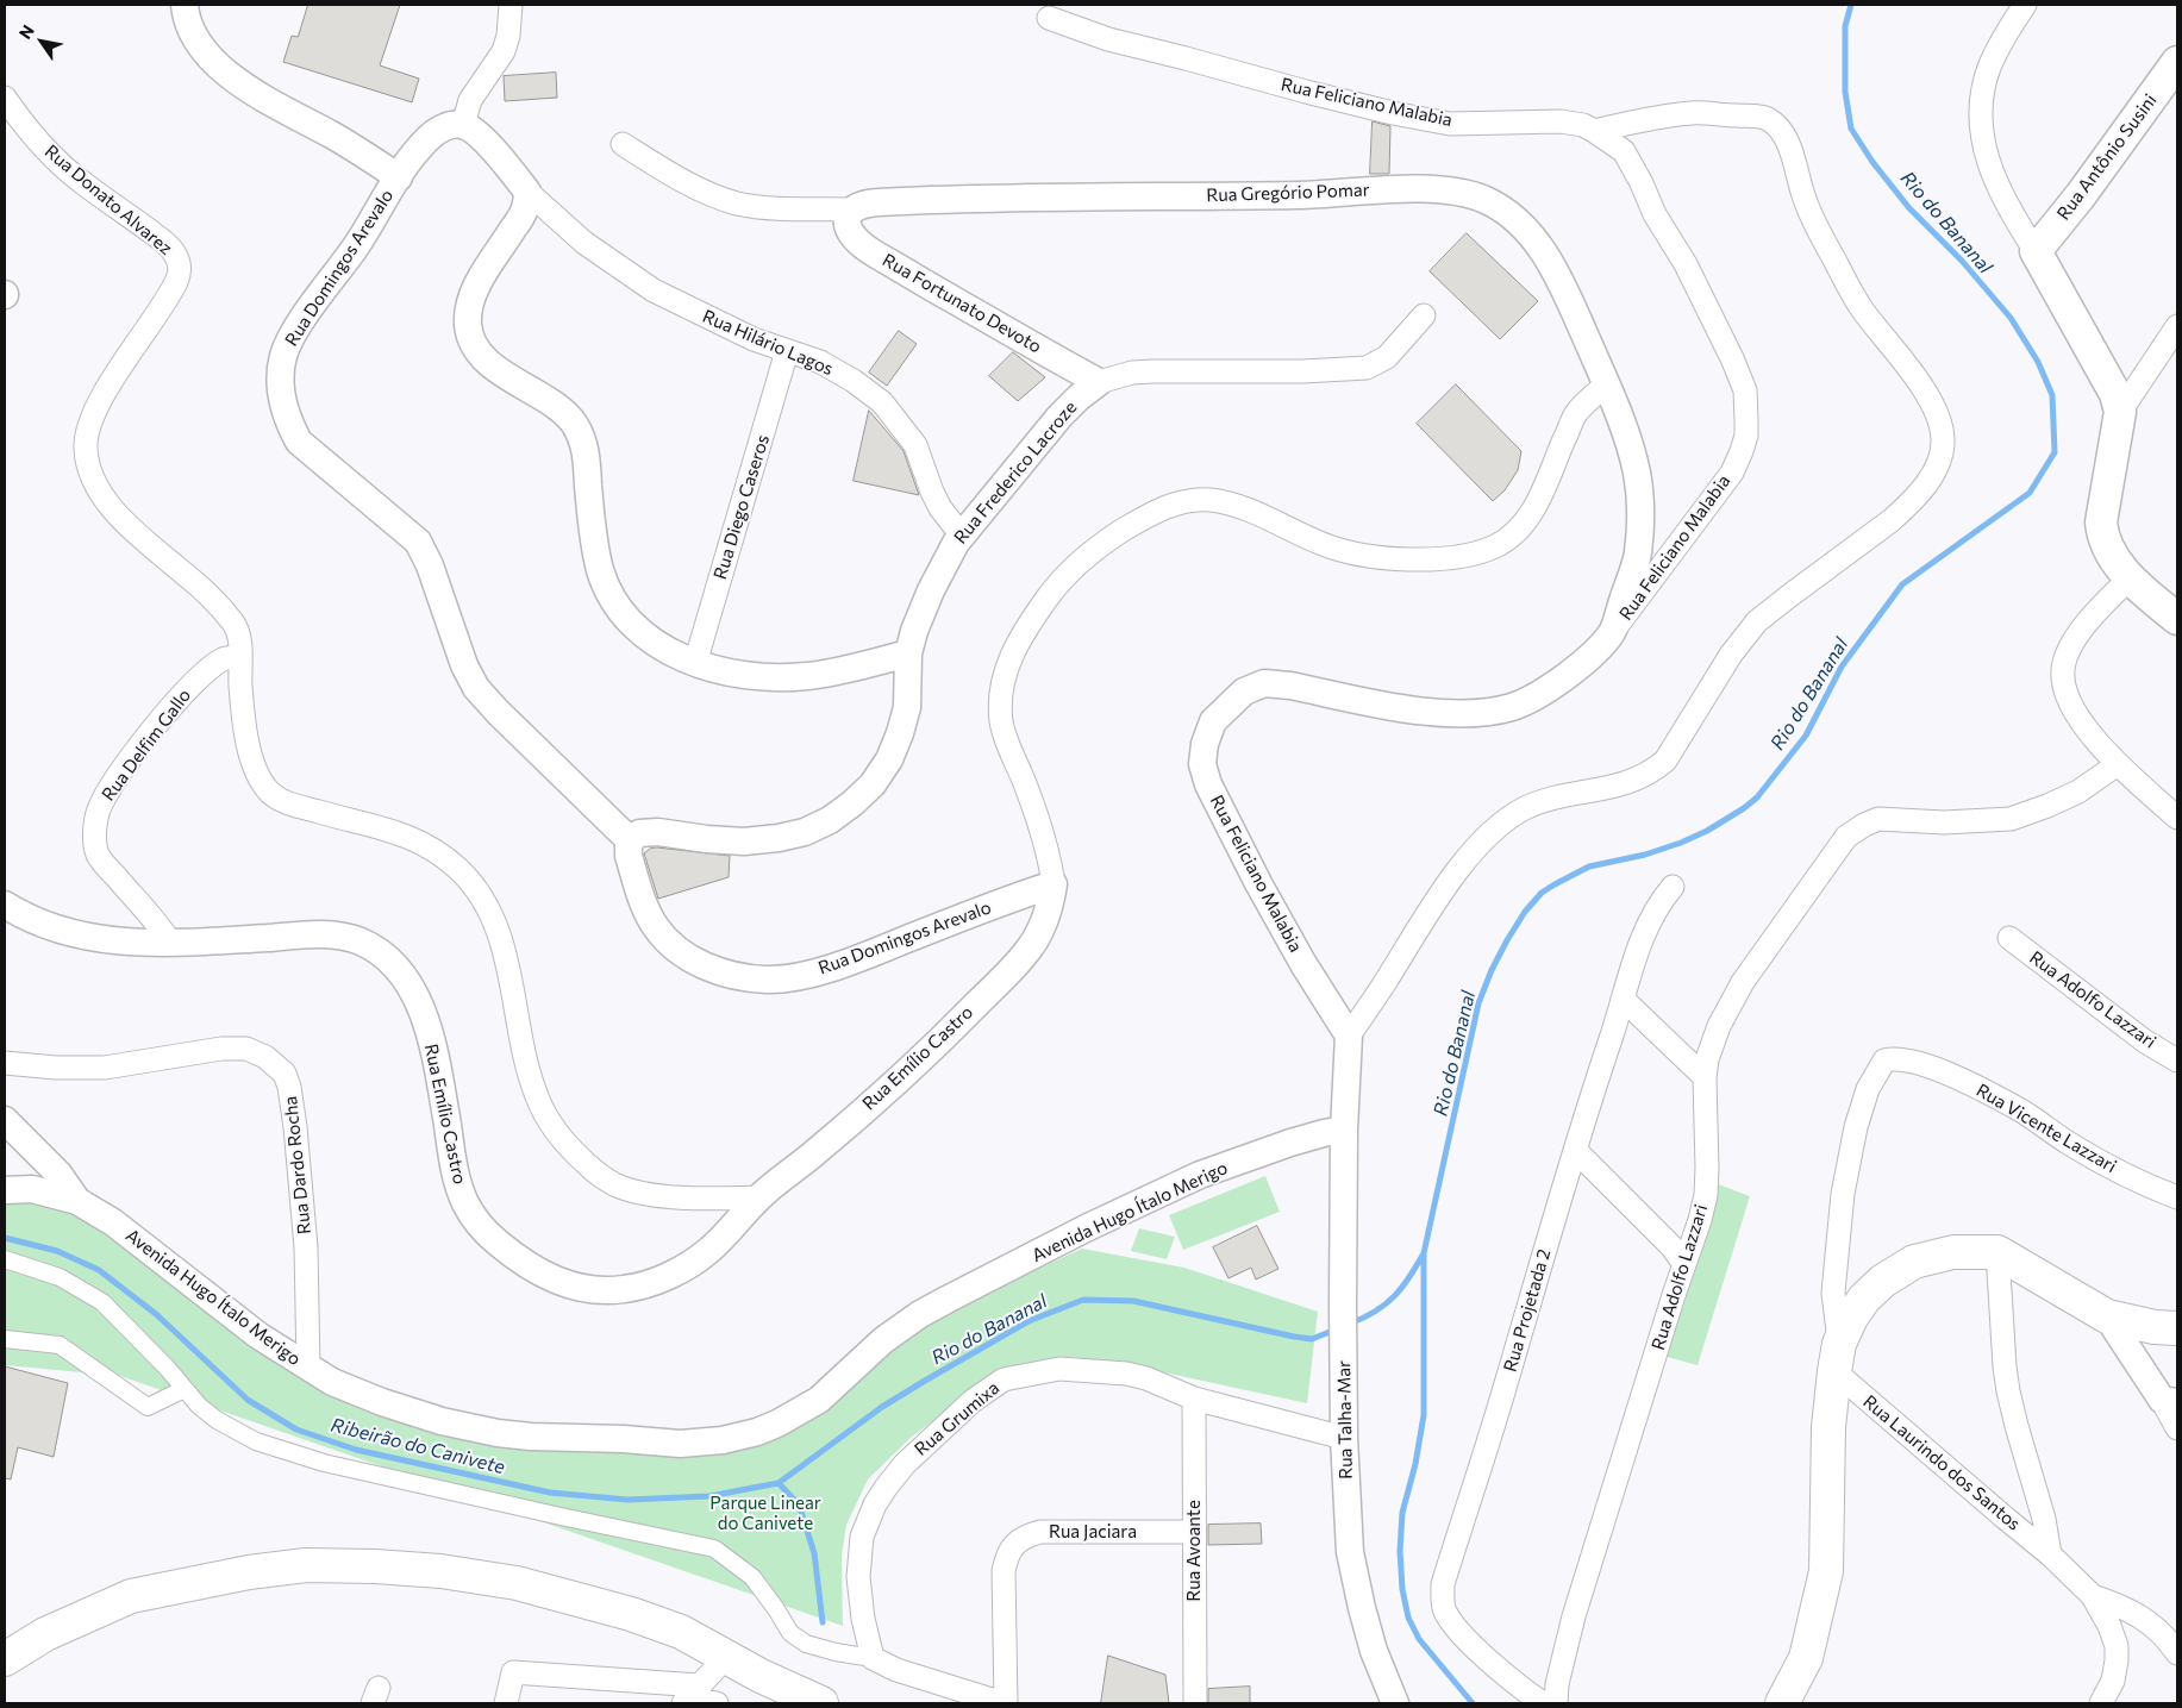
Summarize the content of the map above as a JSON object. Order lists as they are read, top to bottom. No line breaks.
{"streets":{"main road":["Rua Antônio Susini"],"street":["Rua Feliciano Malabia","Rua Gregório Pomar","Rua Donato Alvarez","Rua Domingos Arevalo","Rua Fortunato Devoto","Rua Hilário Lagos","Rua Frederico Lacroze","Rua Diego Caseros","Rua Delfim Gallo","Rua Adolfo Lazzari","Rua Emílio Castro","Rua Vicente Lazzari","Rua Dardo Rocha","Avenida Hugo Ítalo Merigo","Rua Projetada 2","Rua Grumixa","Rua Talha-Mar","Rua Laurindo dos Santos","Rua Jaciara","Rua Avoante"]},"crossings":[["Rua Feliciano Malabia","Rua Gregório Pomar"],["Rua Gregório Pomar","Rua Fortunato Devoto"],["Rua Donato Alvarez","Rua Delfim Gallo"],["Rua Donato Alvarez","Rua Emílio Castro"],["Rua Domingos Arevalo","Rua Frederico Lacroze"],["Rua Domingos Arevalo","Rua Emílio Castro"],["Rua Fortunato Devoto","Rua Frederico Lacroze"],["Rua Hilário Lagos","Rua Frederico Lacroze"],["Rua Hilário Lagos","Rua Diego Caseros"],["Rua Delfim Gallo","Rua Emílio Castro"],["Rua Vicente Lazzari","Rua Laurindo dos Santos"],["Rua Dardo Rocha","Avenida Hugo Ítalo Merigo"],["Avenida Hugo Ítalo Merigo","Rua Talha-Mar"],["Rua Grumixa","Rua Talha-Mar"],["Rua Grumixa","Rua Avoante"],["Rua Jaciara","Rua Avoante"]],"water":["Rio do Bananal","Ribeirão do Canivete"],"parks":["Parque Linear do Canivete"],"north":"top left"}
